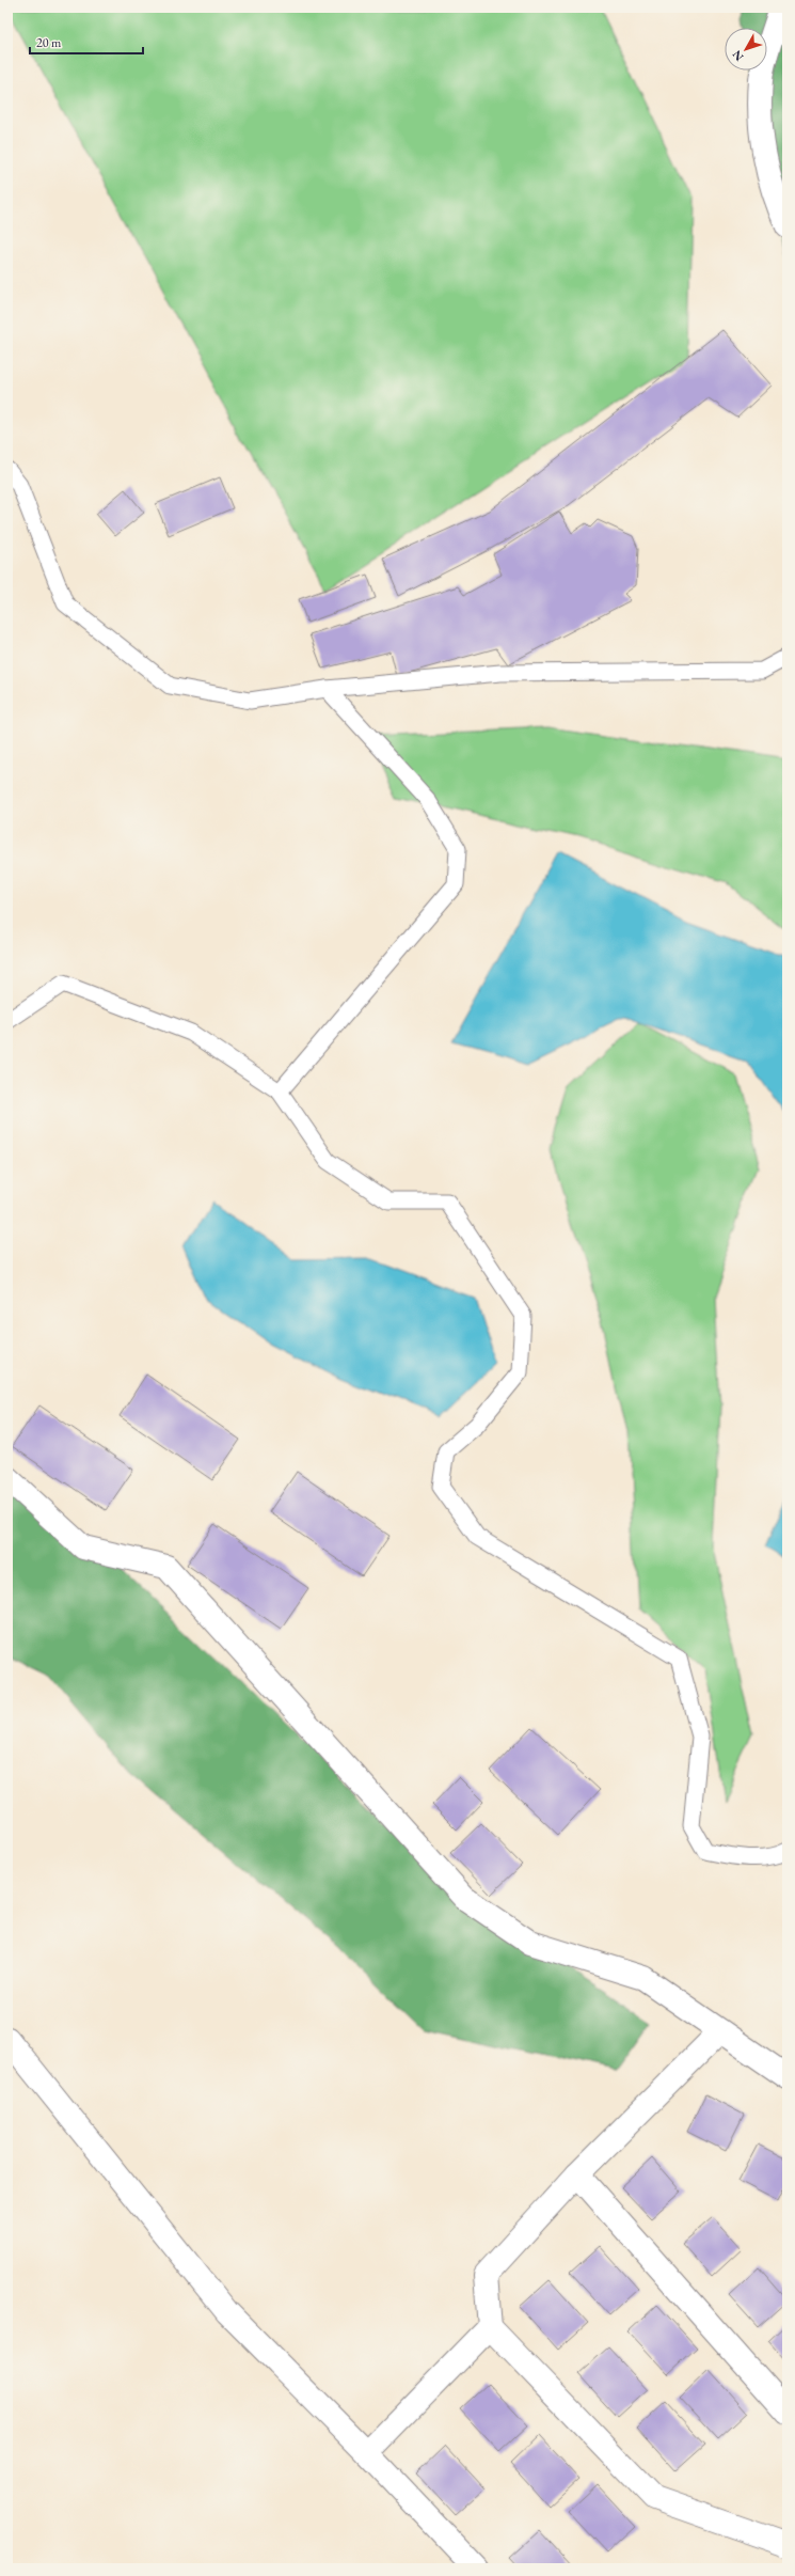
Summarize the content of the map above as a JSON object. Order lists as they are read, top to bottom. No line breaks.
{"scale_bar":"20 m","north":"bottom left"}
